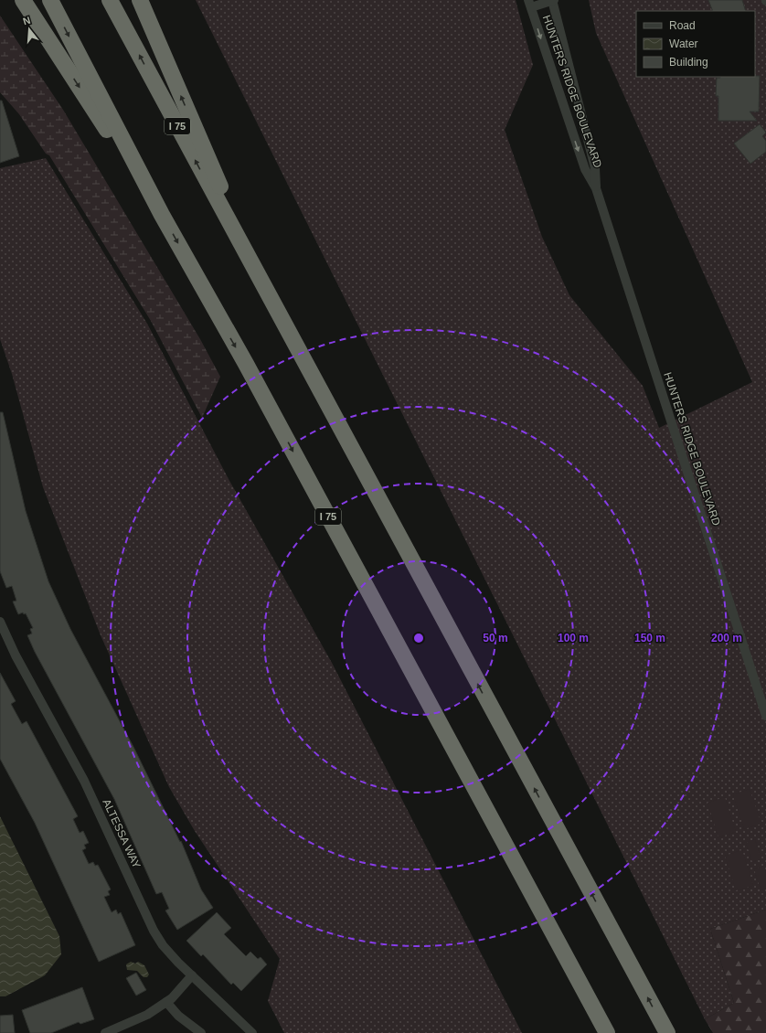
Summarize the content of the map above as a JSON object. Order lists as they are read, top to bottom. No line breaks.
{"streets":{"highway":["I 75"],"street":["HUNTERS RIDGE BOULEVARD","ALTESSA WAY"]},"legend":["Road","Water","Building"],"north":"top","rings":["50 m","100 m","150 m","200 m"]}
